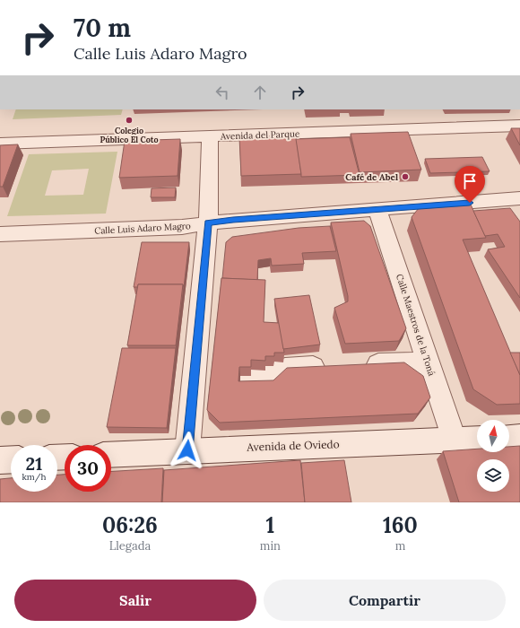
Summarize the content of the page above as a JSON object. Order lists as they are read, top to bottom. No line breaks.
{"streets":{"street":["Avenida del Parque","Calle Luis Adaro Magro","Calle Maestros de la Toná","Avenida de Oviedo"]},"crossings":[["Calle Luis Adaro Magro","Calle Maestros de la Toná"],["Calle Maestros de la Toná","Avenida de Oviedo"]],"places":["Colegio Público El Coto","Café de Abel"],"north":"top","page":{"turn":["70 m","Calle Luis Adaro Magro"],"speed":"21 km/h","limit":"30","eta":["06:26","Llegada","1","min","160","m"],"buttons":["Salir","Compartir"]}}
